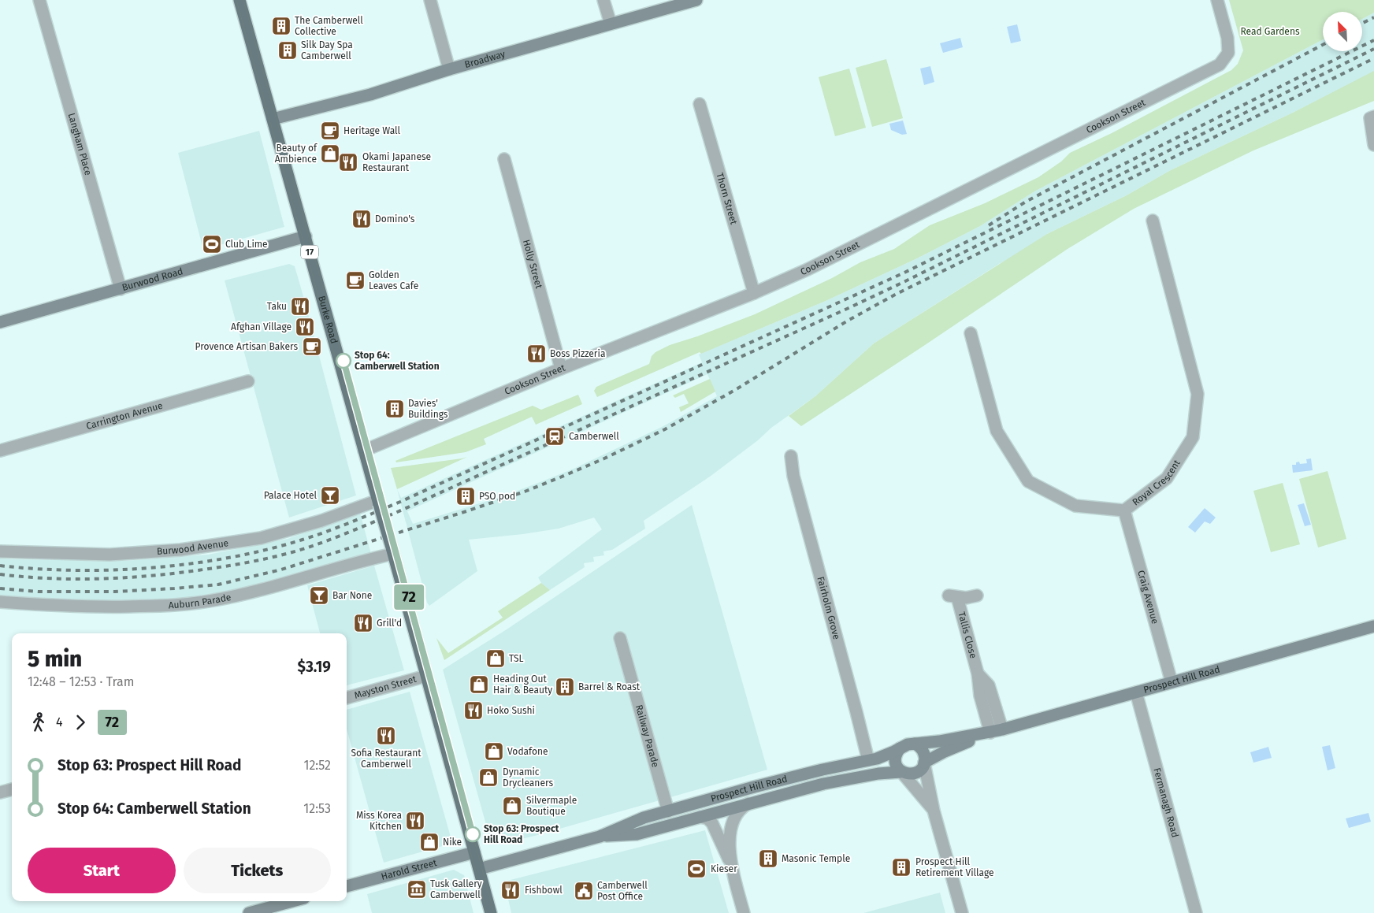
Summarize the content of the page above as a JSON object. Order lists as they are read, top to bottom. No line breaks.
{"streets":{"main road":["Broadway","17","Burwood Road","Burke Road","Prospect Hill Road","Harold Street"],"street":["Cookson Street","Langham Place","Thorn Street","Holly Street","Carrington Avenue","Royal Crescent","Burwood Avenue","Craig Avenue","Auburn Parade","Fairholm Grove","Tallis Close","Mayston Street","Railway Parade","Fermanagh Road"]},"crossings":[["Broadway","Burke Road"],["Cookson Street","Thorn Street"],["Cookson Street","Holly Street"],["Cookson Street","Burke Road"],["Langham Place","Burwood Road"],["Burwood Road","Burke Road"],["Burke Road","Burwood Avenue"],["Burke Road","Auburn Parade"],["Burke Road","Prospect Hill Road"],["Burke Road","Mayston Street"],["Burke Road","Harold Street"],["Royal Crescent","Craig Avenue"],["Craig Avenue","Prospect Hill Road"],["Fairholm Grove","Prospect Hill Road"],["Tallis Close","Prospect Hill Road"],["Prospect Hill Road","Railway Parade"],["Prospect Hill Road","Fermanagh Road"]],"parks":["Read Gardens"],"places":{"building":["The Camberwell Collective","Silk Day Spa Camberwell","Davies' Buildings","PSO pod","Barrel & Roast","Masonic Temple","Prospect Hill Retirement Village"],"cafe":["Heritage Wall","Golden Leaves Cafe","Provence Artisan Bakers"],"shop":["Beauty of Ambience","TSL","Heading Out Hair & Beauty","Vodafone","Dynamic Drycleaners","Silvermaple Boutique","Nike"],"restaurant":["Okami Japanese Restaurant","Domino's","Taku","Afghan Village","Boss Pizzeria","Grill'd","Hoko Sushi","Sofia Restaurant Camberwell","Miss Korea Kitchen","Fishbowl"],"sports":["Club Lime","Kieser"],"other":["Stop 64: Camberwell Station","Stop 63: Prospect Hill Road"],"station":["Camberwell"],"bar":["Palace Hotel","Bar None"],"museum":["Tusk Gallery Camberwell"],"public building":["Camberwell Post Office"]},"lines":["tram line 72"],"north":"top left","page":{"on_map":"72","heading":["5 min","12:48 – 12:53 · Tram","$3.19"],"legs":["4","72"],"list":[{"name":"Stop 63: Prospect Hill Road","value":"12:52"},{"name":"Stop 64: Camberwell Station","value":"12:53"}],"buttons":["Start","Tickets"]}}
